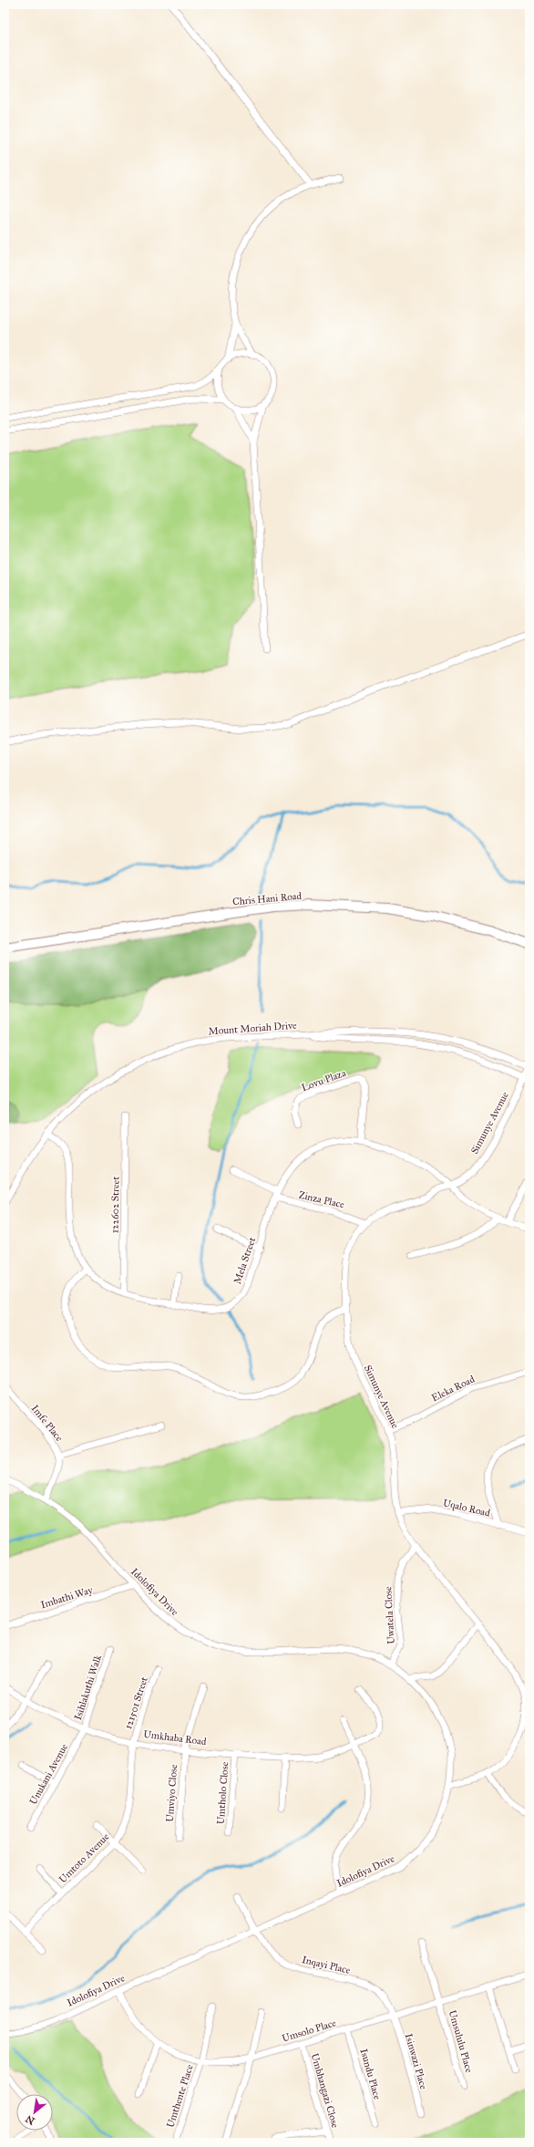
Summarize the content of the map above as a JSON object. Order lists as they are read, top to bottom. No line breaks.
{"streets":{"main road":["Chris Hani Road"],"street":["Mount Moriah Drive","Lovu Plaza","Simunye Avenue","Zinza Place","122602 Street","Mela Street","Eleka Road","Imfe Place","Uqalo Road","Idolofiya Drive","Imbathi Way","Uwatela Close","Isihlakuthi Walk","121501 Street","Umkhaba Road","Unukani Avenue","Umviyo Close","Umtholo Close","Umtoto Avenue","Inqayi Place","Umsolo Place","Umsululu Place","Isinwazi Place","Isundu Place","Umbhangazi Close","Umthente Place"]},"crossings":[["Mount Moriah Drive","Simunye Avenue"],["Mount Moriah Drive","Mela Street"],["Lovu Plaza","Mela Street"],["Simunye Avenue","Zinza Place"],["Simunye Avenue","Mela Street"],["Simunye Avenue","Eleka Road"],["Simunye Avenue","Uqalo Road"],["Simunye Avenue","Idolofiya Drive"],["Simunye Avenue","Uwatela Close"],["Zinza Place","Mela Street"],["122602 Street","Mela Street"],["Imfe Place","Idolofiya Drive"],["Idolofiya Drive","Imbathi Way"],["Idolofiya Drive","Uwatela Close"],["Idolofiya Drive","Inqayi Place"],["Idolofiya Drive","Umsolo Place"],["Isihlakuthi Walk","Umkhaba Road"],["Isihlakuthi Walk","Unukani Avenue"],["121501 Street","Umkhaba Road"],["121501 Street","Umtoto Avenue"],["Umkhaba Road","Unukani Avenue"],["Umkhaba Road","Umviyo Close"],["Umkhaba Road","Umtholo Close"],["Umkhaba Road","Umtoto Avenue"],["Inqayi Place","Umsolo Place"],["Inqayi Place","Isinwazi Place"],["Umsolo Place","Umsululu Place"],["Umsolo Place","Isinwazi Place"],["Umsolo Place","Isundu Place"],["Umsolo Place","Umbhangazi Close"],["Umsolo Place","Umthente Place"]],"north":"bottom left"}
